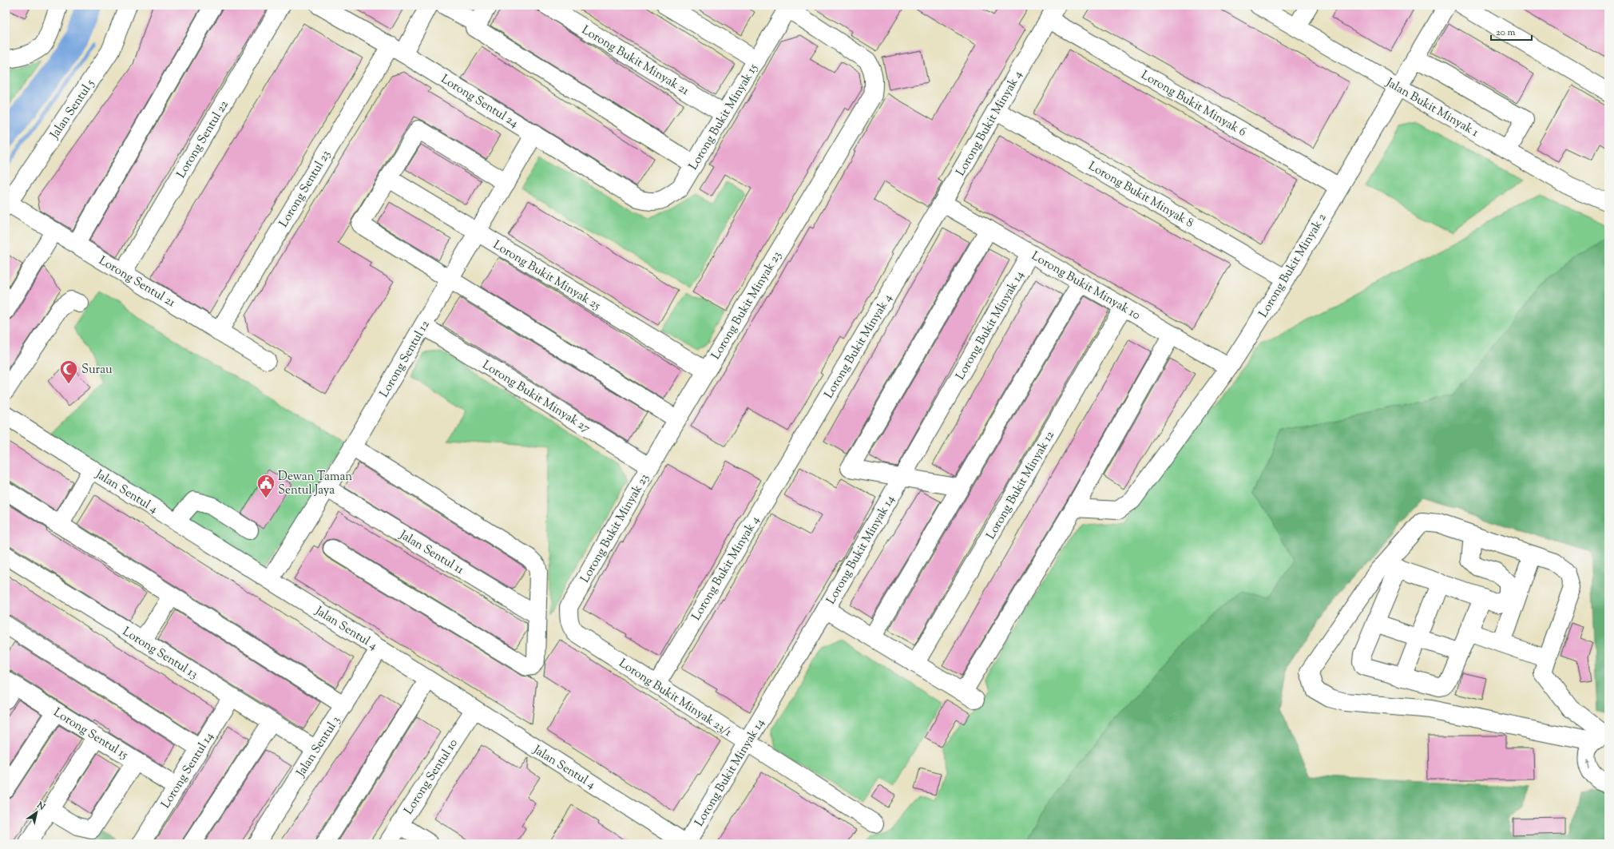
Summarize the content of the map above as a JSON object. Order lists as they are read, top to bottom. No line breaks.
{"streets":{"street":["Lorong Bukit Minyak 21","Lorong Sentul 24","Lorong Bukit Minyak 6","Jalan Bukit Minyak 1","Jalan Sentul 5","Lorong Bukit Minyak 15","Lorong Bukit Minyak 4","Lorong Sentul 22","Lorong Sentul 23","Lorong Bukit Minyak 8","Lorong Bukit Minyak 2","Lorong Bukit Minyak 25","Lorong Sentul 21","Lorong Bukit Minyak 10","Lorong Bukit Minyak 23","Lorong Bukit Minyak 14","Lorong Sentul 12","Lorong Bukit Minyak 27","Lorong Bukit Minyak 12","Jalan Sentul 4","Jalan Sentul 11","Lorong Sentul 13","Lorong Bukit Minyak 23/1","Lorong Sentul 15","Jalan Sentul 3","Lorong Sentul 14","Lorong Sentul 10"]},"crossings":[["Lorong Bukit Minyak 21","Lorong Bukit Minyak 15"],["Lorong Sentul 24","Lorong Bukit Minyak 15"],["Lorong Sentul 24","Lorong Sentul 23"],["Lorong Sentul 24","Lorong Sentul 12"],["Lorong Bukit Minyak 6","Lorong Bukit Minyak 4"],["Lorong Bukit Minyak 6","Lorong Bukit Minyak 2"],["Jalan Bukit Minyak 1","Lorong Bukit Minyak 2"],["Jalan Sentul 5","Lorong Sentul 21"],["Lorong Bukit Minyak 15","Lorong Bukit Minyak 23"],["Lorong Bukit Minyak 4","Lorong Bukit Minyak 8"],["Lorong Bukit Minyak 4","Lorong Bukit Minyak 10"],["Lorong Bukit Minyak 4","Lorong Bukit Minyak 23/1"],["Lorong Sentul 22","Lorong Sentul 21"],["Lorong Sentul 23","Lorong Sentul 21"],["Lorong Bukit Minyak 8","Lorong Bukit Minyak 2"],["Lorong Bukit Minyak 2","Lorong Bukit Minyak 10"],["Lorong Bukit Minyak 25","Lorong Bukit Minyak 23"],["Lorong Bukit Minyak 25","Lorong Sentul 12"],["Lorong Bukit Minyak 10","Lorong Bukit Minyak 14"],["Lorong Bukit Minyak 10","Lorong Bukit Minyak 12"],["Lorong Bukit Minyak 23","Lorong Bukit Minyak 27"],["Lorong Bukit Minyak 23","Lorong Bukit Minyak 23/1"],["Lorong Bukit Minyak 14","Jalan Sentul 4"],["Lorong Bukit Minyak 14","Lorong Bukit Minyak 23/1"],["Lorong Sentul 12","Lorong Bukit Minyak 27"],["Lorong Sentul 12","Jalan Sentul 4"],["Lorong Sentul 12","Jalan Sentul 11"],["Jalan Sentul 4","Jalan Sentul 3"],["Jalan Sentul 4","Lorong Sentul 10"],["Lorong Sentul 13","Jalan Sentul 3"],["Lorong Sentul 13","Lorong Sentul 14"],["Lorong Sentul 15","Lorong Sentul 14"]],"places":{"mosque":["Surau"],"public building":["Dewan Taman Sentul Jaya"]},"scale_bar":"20 m","north":"top right"}
